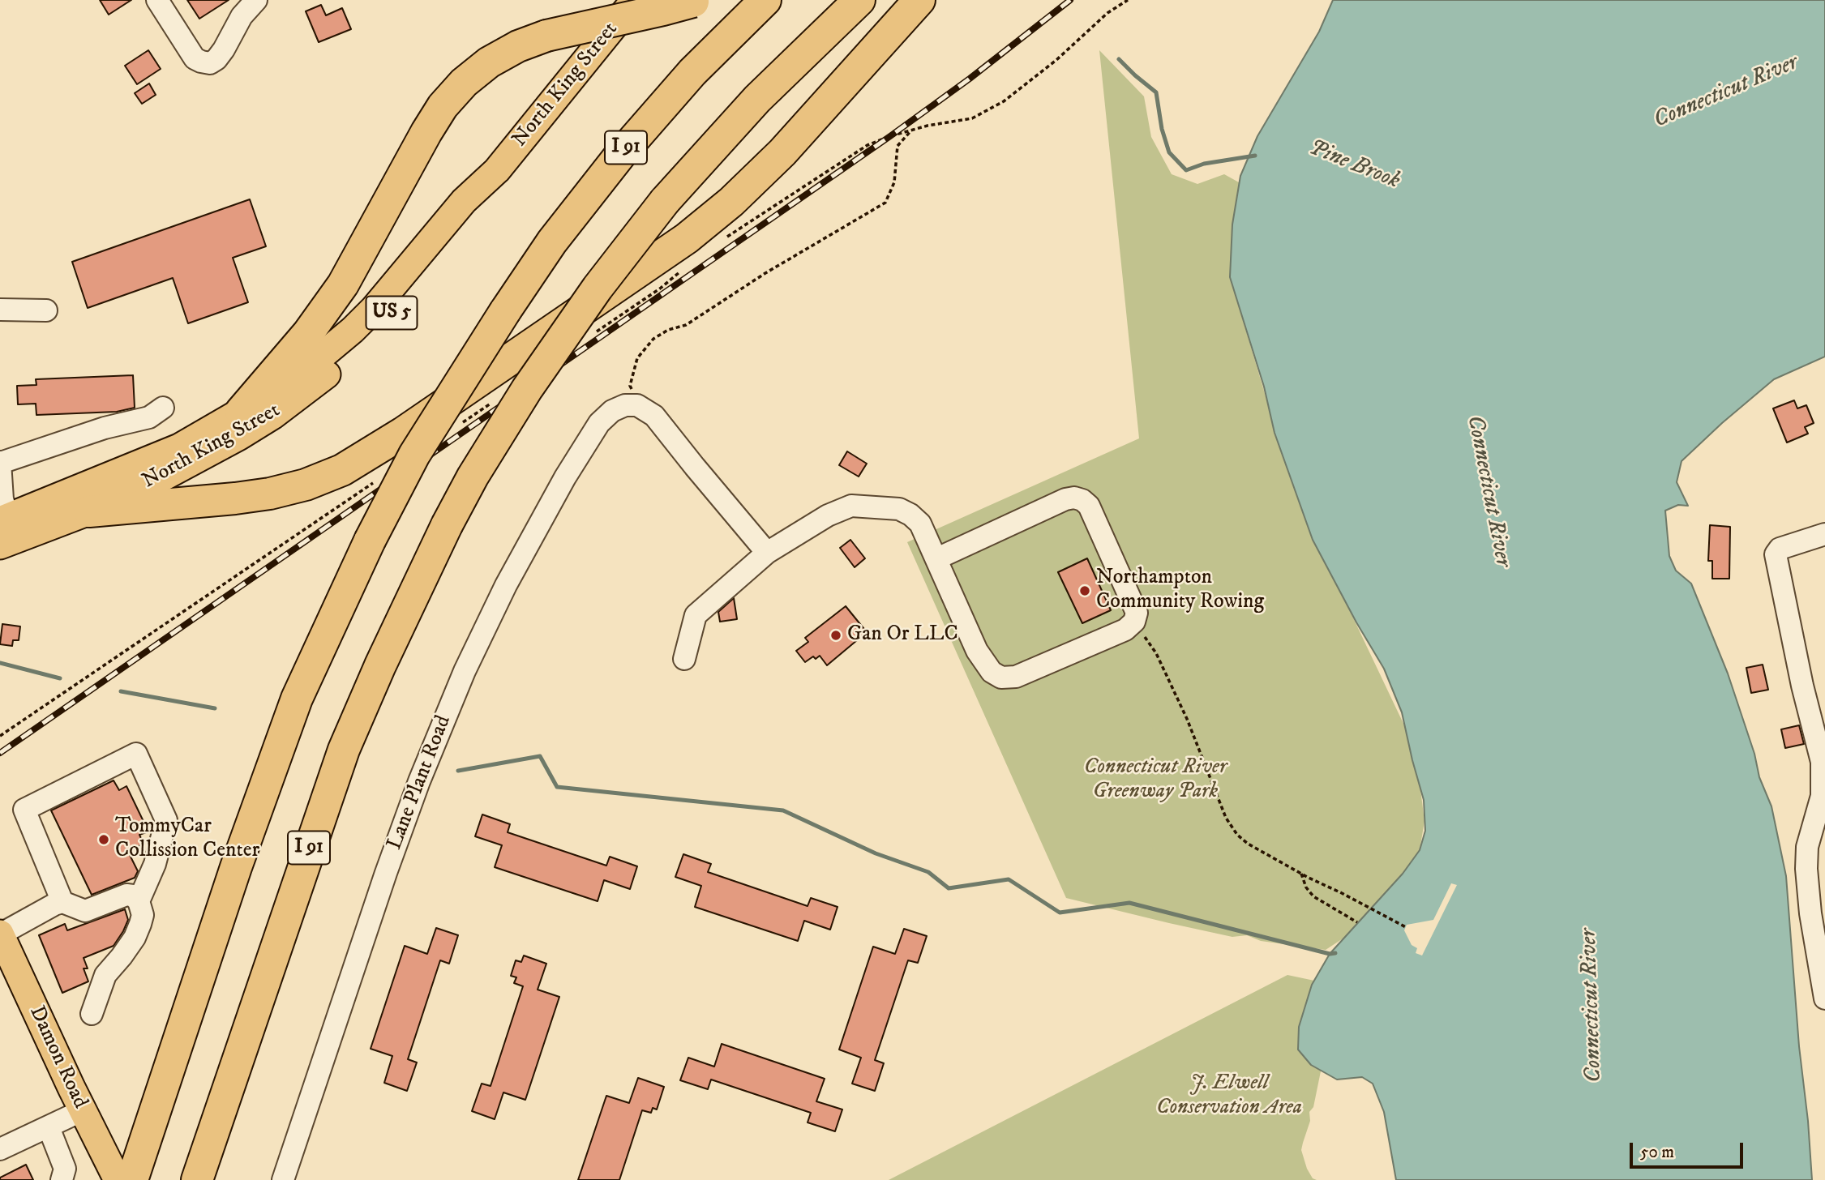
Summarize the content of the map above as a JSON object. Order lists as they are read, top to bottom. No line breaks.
{"streets":{"highway":["I 91"],"main road":["North King Street","US 5","Damon Road"],"street":["Lane Plant Road"]},"water":["Connecticut River","Pine Brook"],"parks":["Connecticut River Greenway Park","J. Elwell Conservation Area"],"places":["Northampton Community Rowing","Gan Or LLC","TommyCar Collission Center"],"scale_bar":"50 m"}
